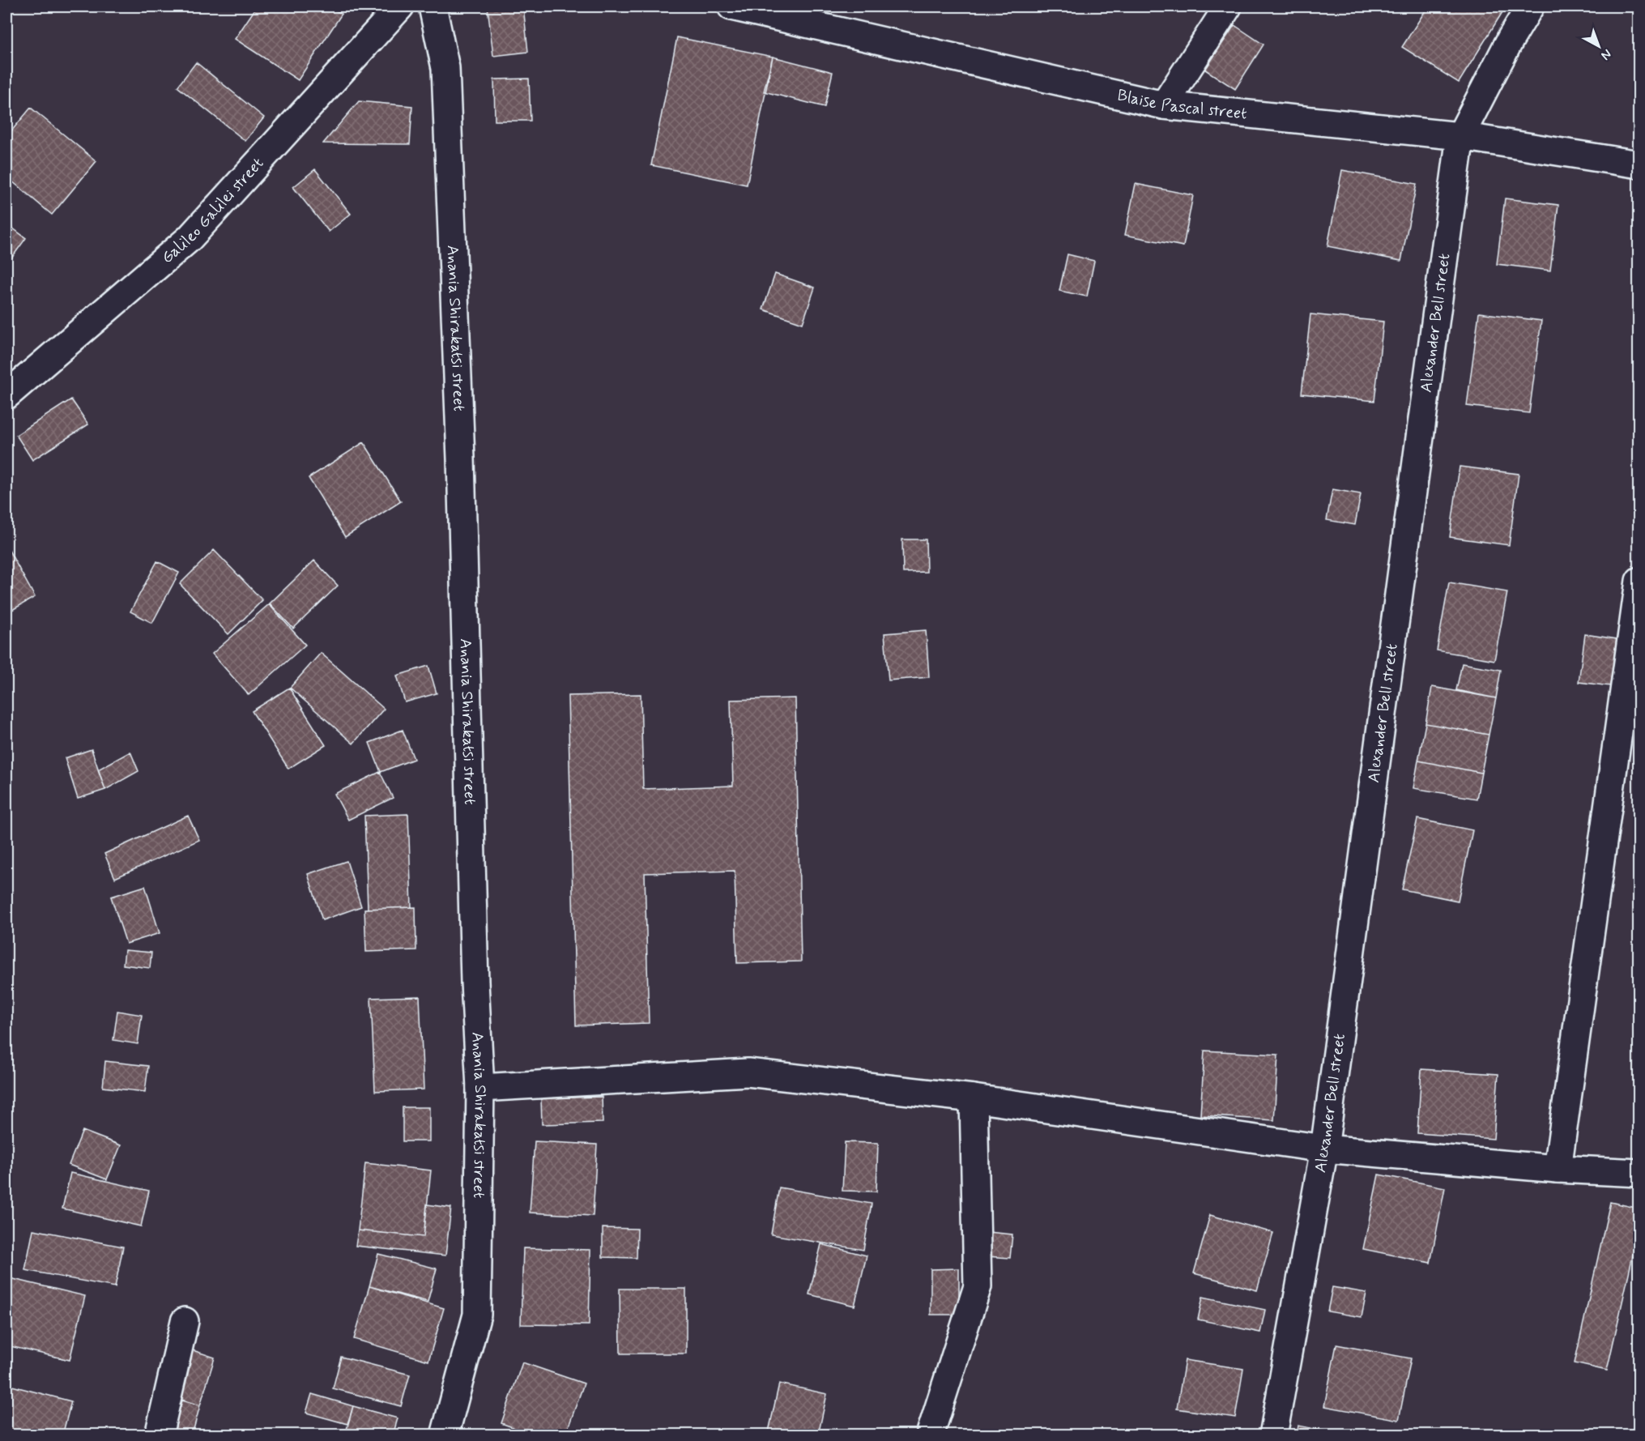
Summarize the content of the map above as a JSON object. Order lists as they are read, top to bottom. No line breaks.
{"streets":{"street":["Blaise Pascal street","Galileo Galilei street","Alexander Bell street","Anania Shirakatsi street"]},"crossings":[["Blaise Pascal street","Alexander Bell street"]],"north":"bottom right"}
